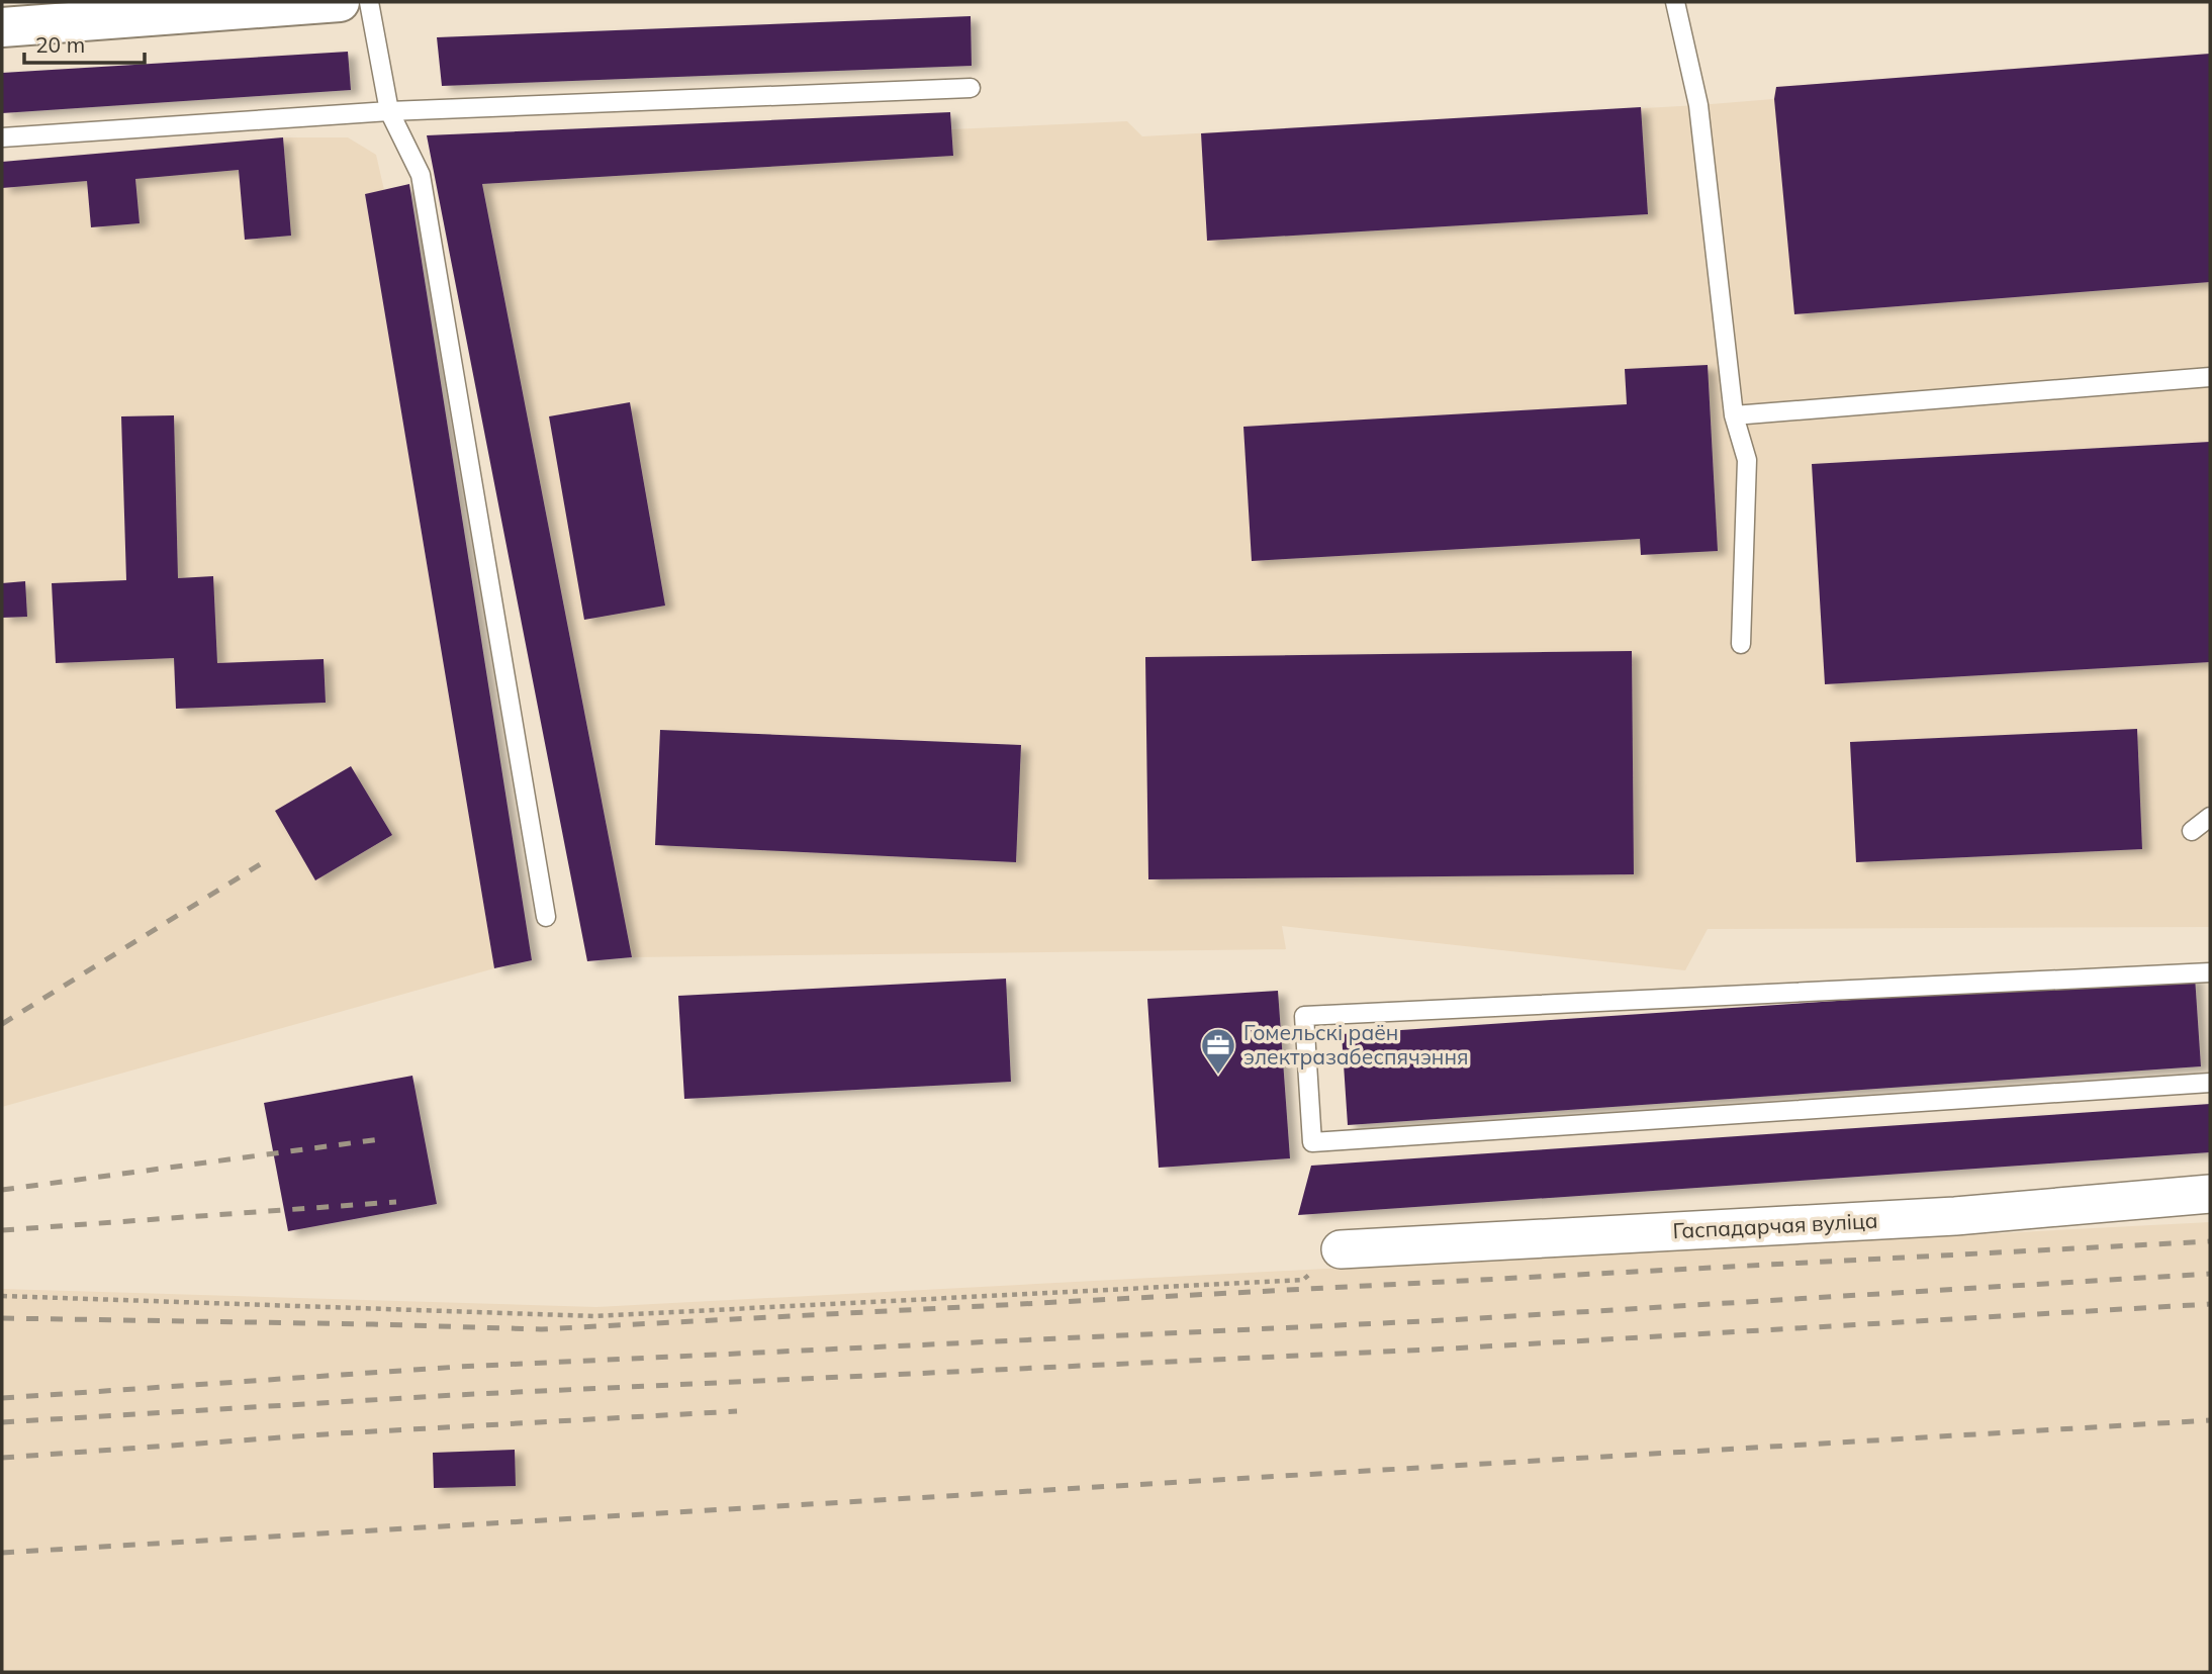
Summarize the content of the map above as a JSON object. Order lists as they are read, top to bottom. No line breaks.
{"streets":{"street":["Гаспадарчая вуліца"]},"places":{"office":["Гомельскі раён электразабеспячэння"]},"scale_bar":"20 m"}
